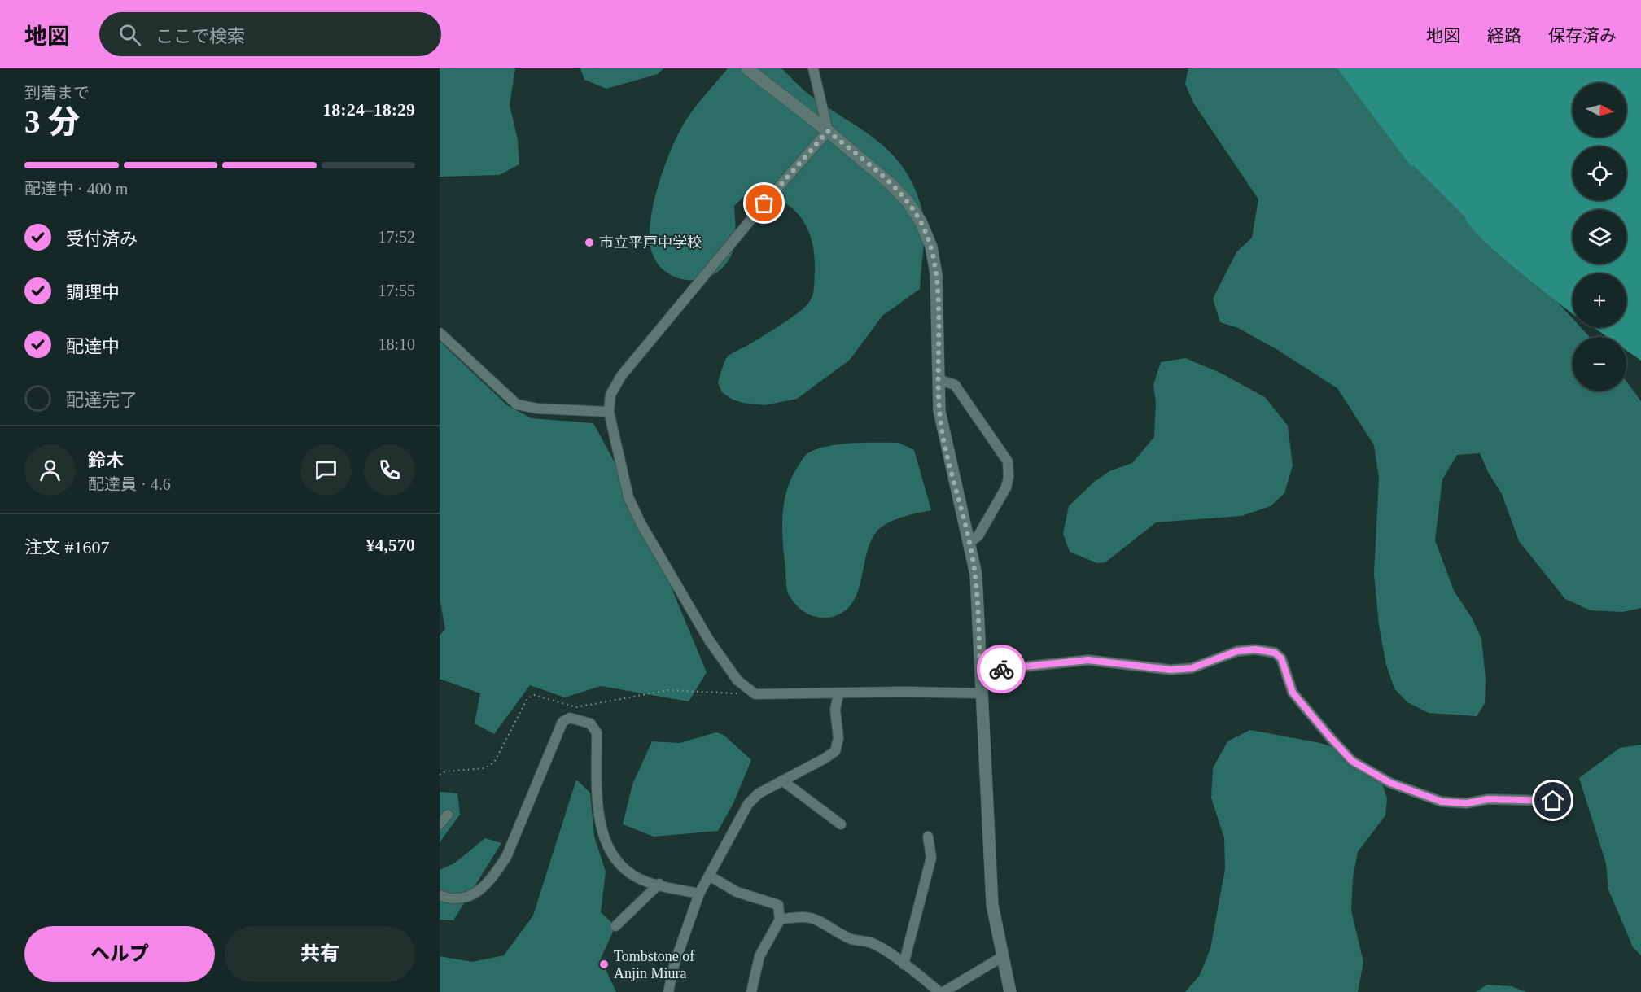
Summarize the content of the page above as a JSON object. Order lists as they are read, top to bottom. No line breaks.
{"places":["市立平戸中学校","Tombstone of Anjin Miura"],"north":"right","page":{"header":"地図","search":"ここで検索","nav":["地図","経路","保存済み"],"heading":["3 分","到着まで","18:24–18:29"],"panel":["鈴木","配達員 · 4.6","注文 #1607","¥4,570"],"map_buttons":["+","−"],"bar":"配達中 · 400 m","list":[["受付済み","17:52"],["調理中","17:55"],["配達中","18:10"],"配達完了"],"buttons":["ヘルプ","共有"]}}
